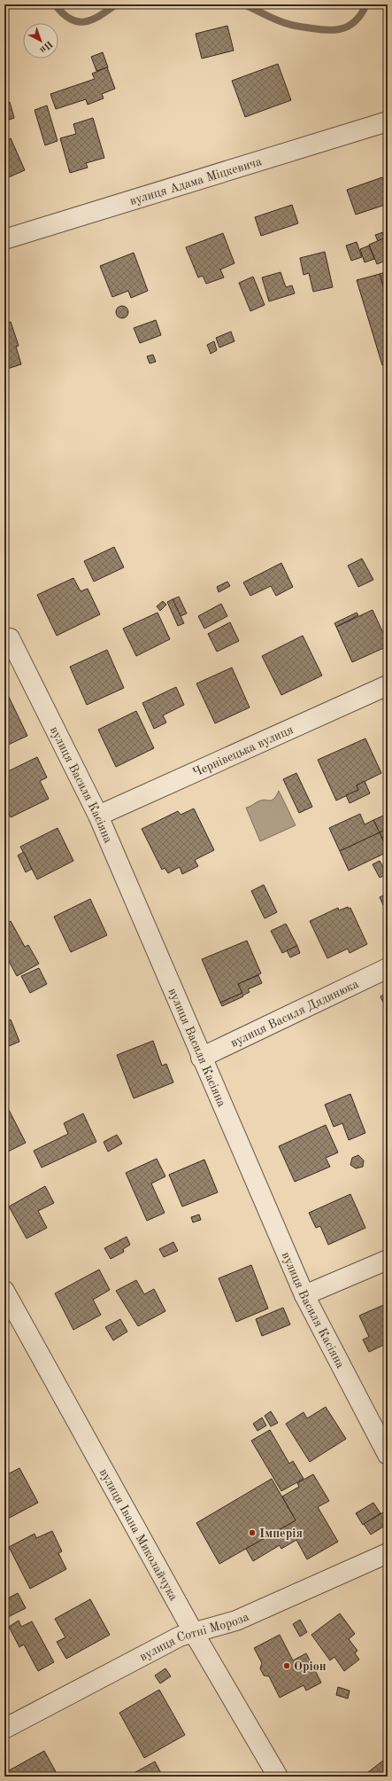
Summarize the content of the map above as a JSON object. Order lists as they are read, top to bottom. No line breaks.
{"streets":{"street":["вулиця Адама Міцкевича","Чернівецька вулиця","вулиця Василя Касіяна","вулиця Василя Дядинюка","вулиця Івана Миколайчука","вулиця Сотні Мороза"]},"crossings":[["Чернівецька вулиця","вулиця Василя Касіяна"],["вулиця Василя Касіяна","вулиця Василя Дядинюка"],["вулиця Івана Миколайчука","вулиця Сотні Мороза"]],"places":["Імперія","Оріон"],"north":"bottom right"}
